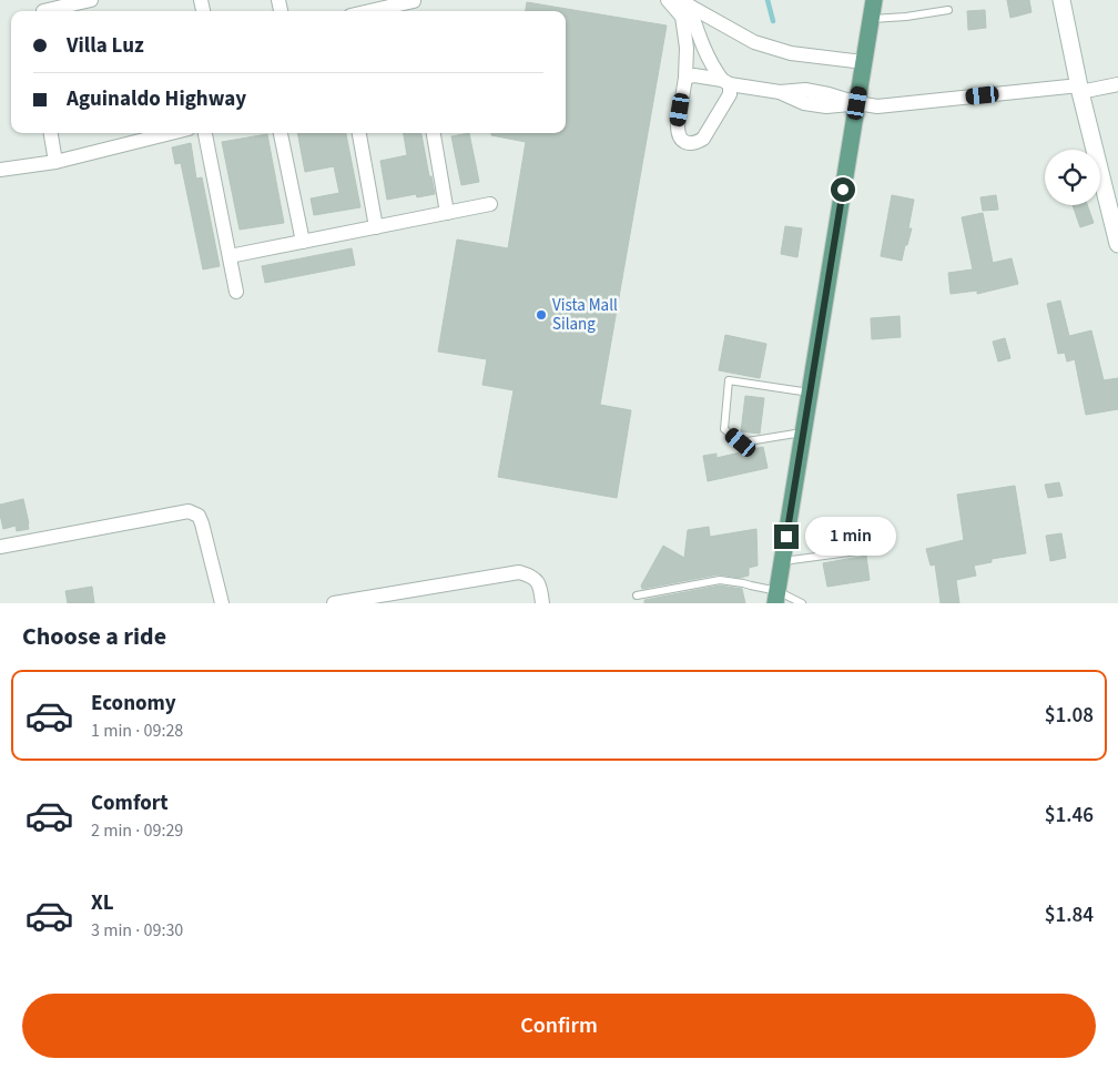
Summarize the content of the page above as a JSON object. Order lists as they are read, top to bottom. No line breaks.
{"places":["Vista Mall Silang"],"page":{"banner":["Villa Luz","Aguinaldo Highway"],"bubble":"1 min","heading":"Choose a ride","list":[{"name":"Economy","note":"1 min · 09:28","value":"$1.08"},{"name":"Comfort","note":"2 min · 09:29","value":"$1.46"},{"name":"XL","note":"3 min · 09:30","value":"$1.84"}],"buttons":"Confirm"}}
